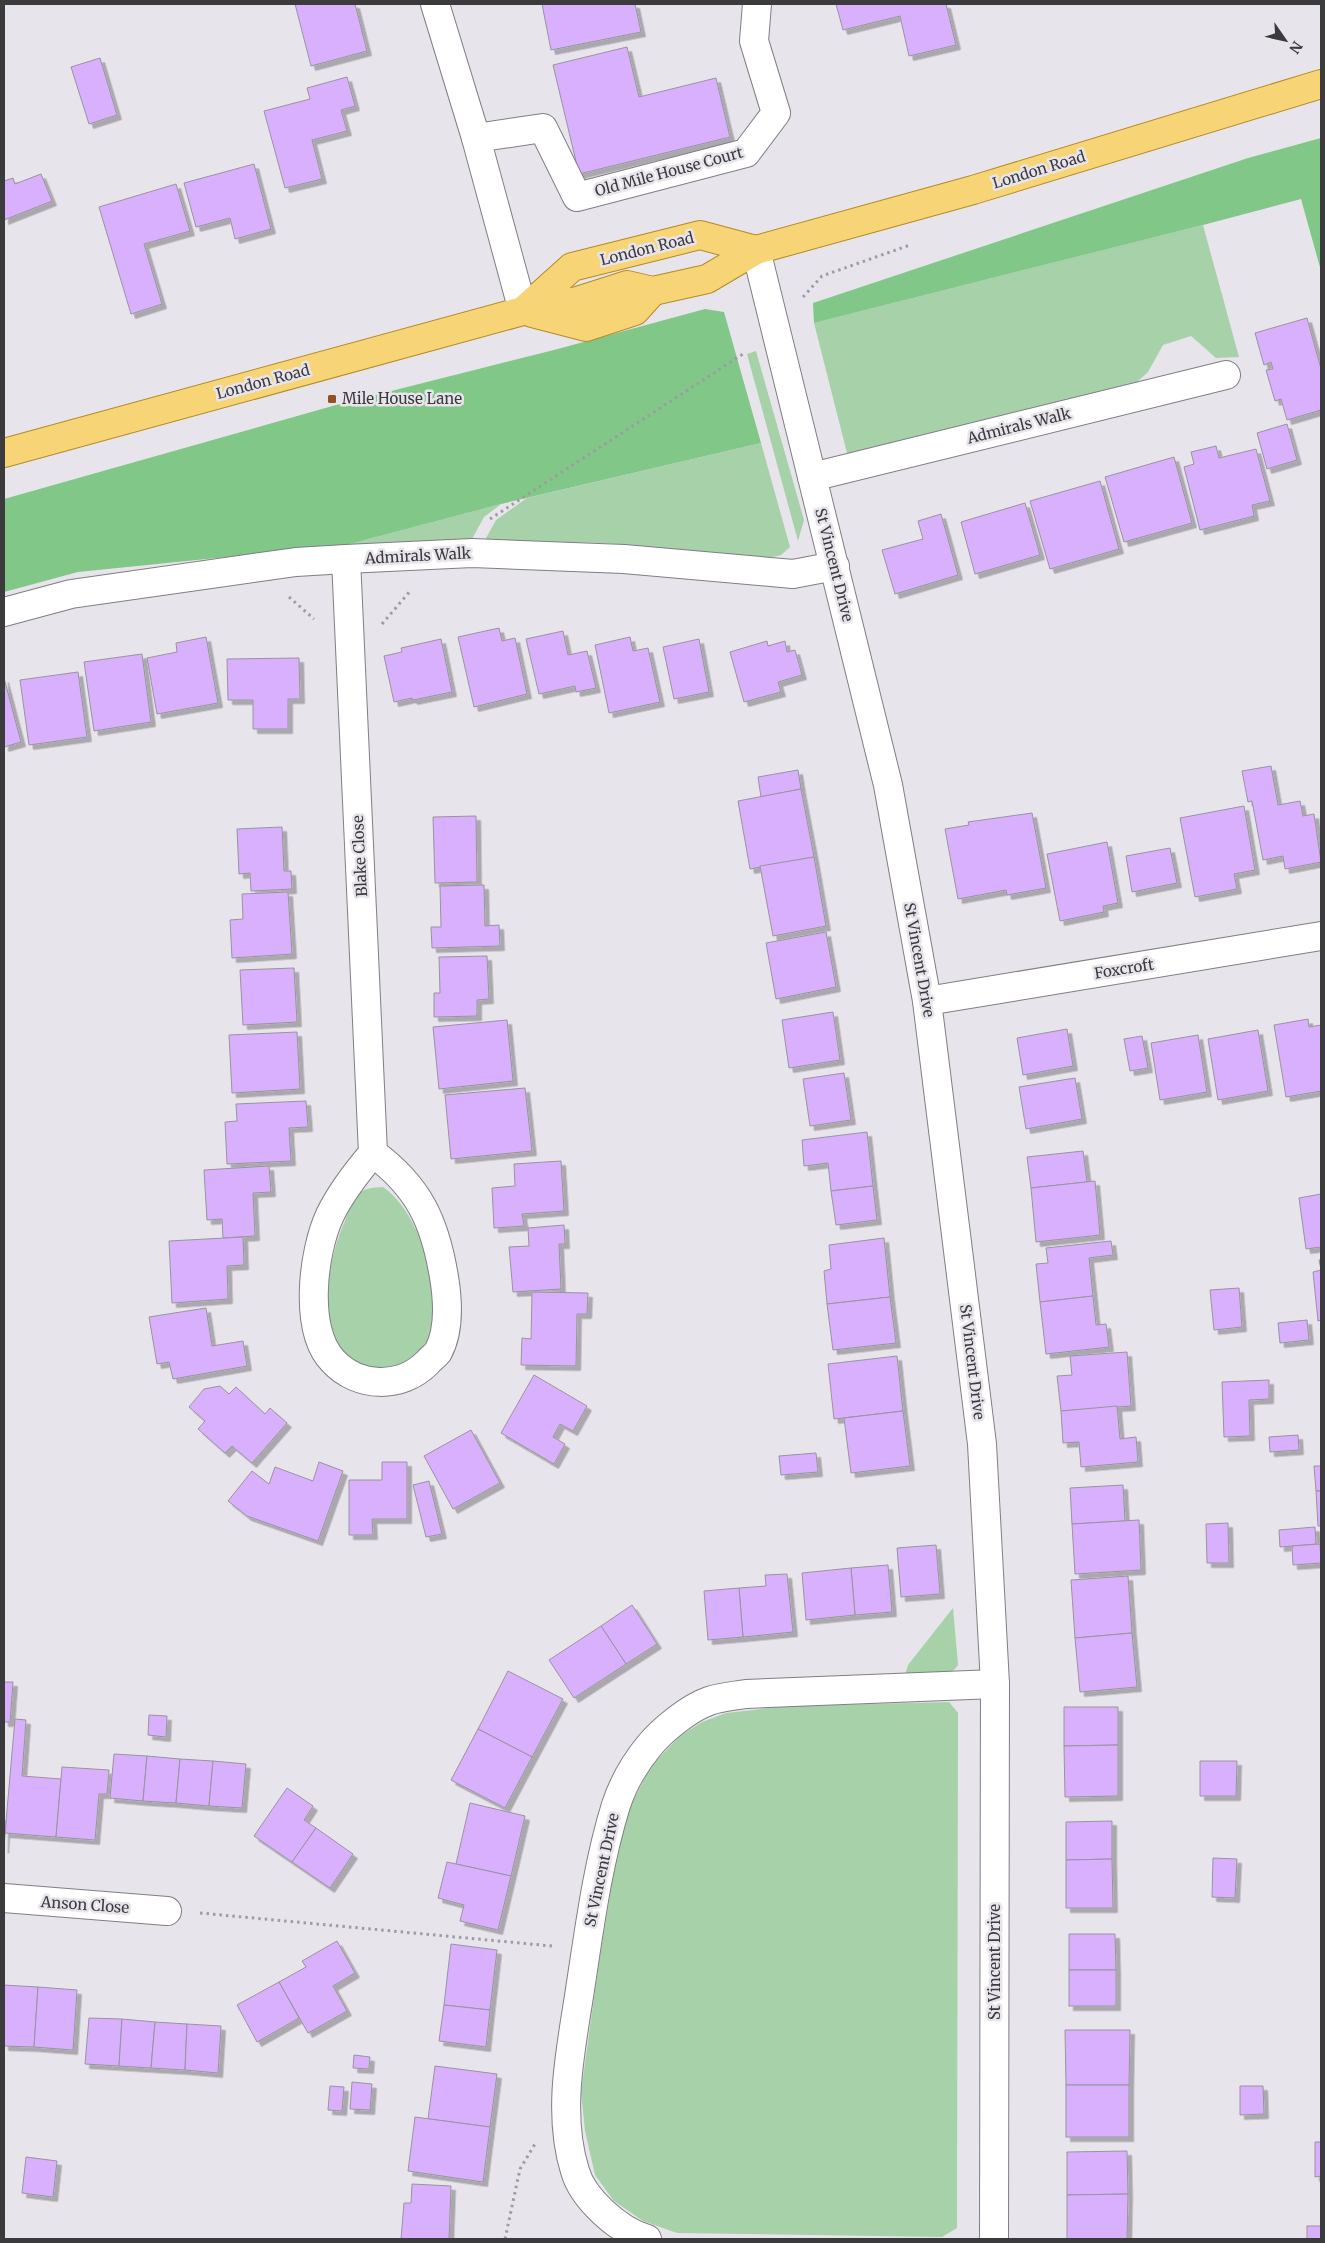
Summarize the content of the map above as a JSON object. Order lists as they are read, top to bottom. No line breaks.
{"streets":{"main road":["London Road"],"street":["Old Mile House Court","Admirals Walk","St Vincent Drive","Blake Close","Foxcroft","Anson Close"]},"crossings":[["London Road","St Vincent Drive"],["Admirals Walk","St Vincent Drive"],["Admirals Walk","Blake Close"],["St Vincent Drive","Foxcroft"]],"places":{"transit":["Mile House Lane"]},"north":"bottom right"}
